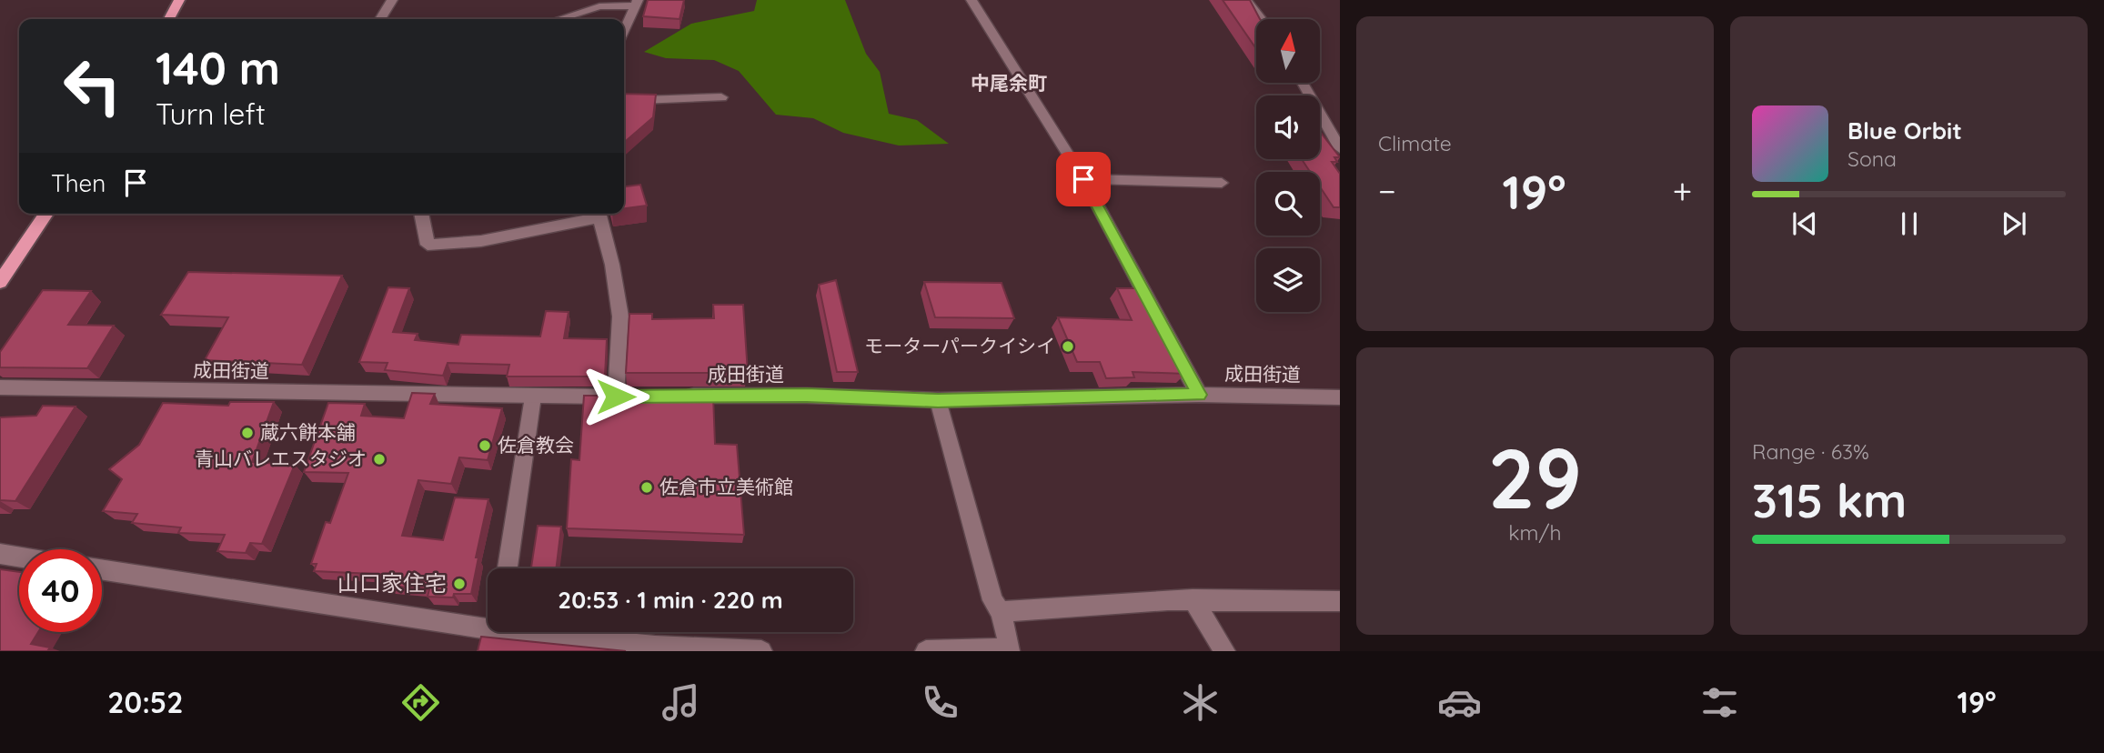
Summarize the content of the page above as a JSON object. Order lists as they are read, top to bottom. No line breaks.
{"streets":{"street":["成田街道"]},"districts":["中尾余町"],"places":["モーターパークイシイ","蔵六餅本舗","佐倉教会","青山バレエスタジオ","佐倉市立美術館","山口家住宅"],"north":"top","page":{"tile":["Climate",["29","km/h"],["Range · 63%","315 km"]],"turn":["140 m","Turn left"],"song":["Blue Orbit","Sona"],"then":"Then","heat":["−","19°","+"],"limit":"40","trip":"20:53 · 1 min · 220 m","tabs":["20:52","19°"]}}
